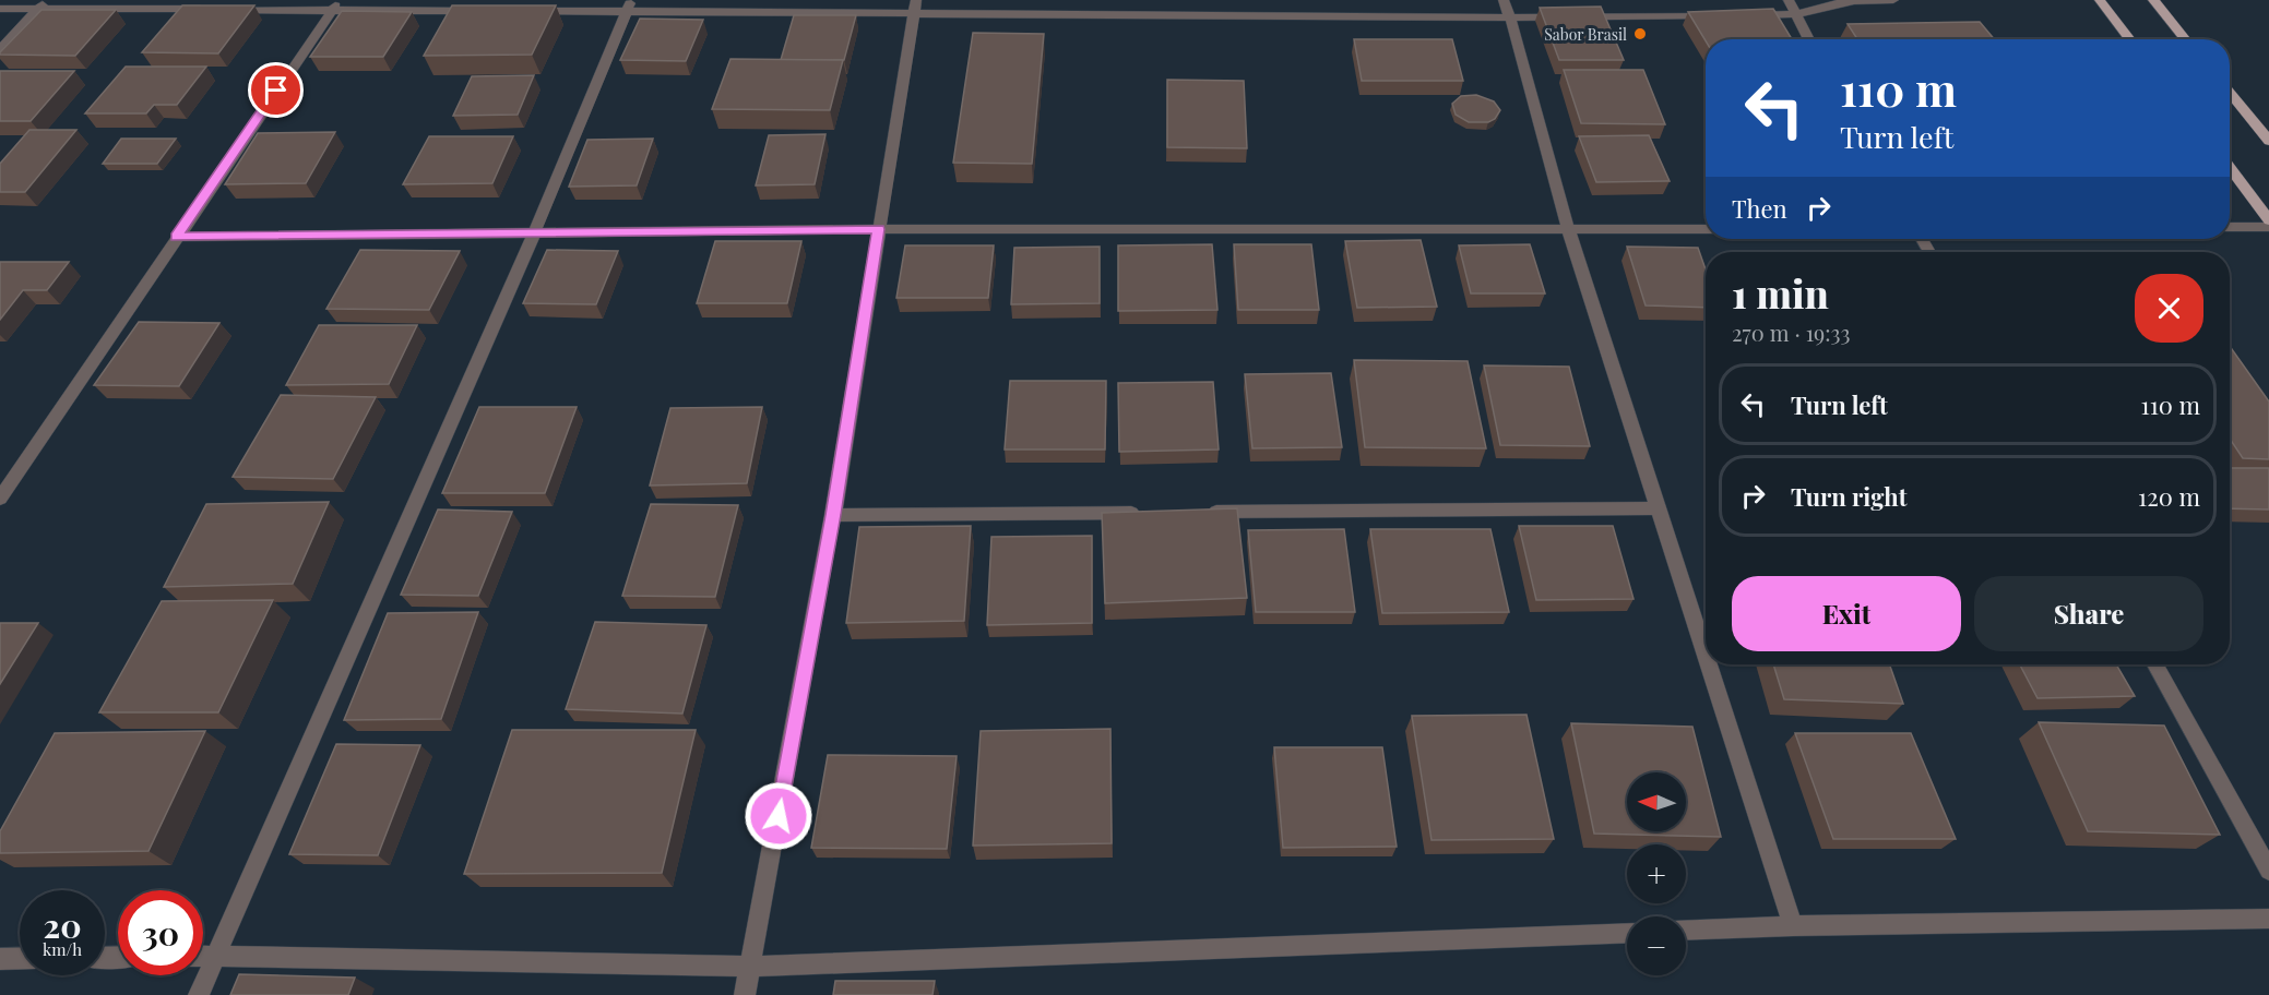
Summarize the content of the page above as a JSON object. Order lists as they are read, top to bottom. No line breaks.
{"places":["Sabor Brasil"],"north":"left","page":{"turn":["110 m","Turn left"],"then":"Then","heading":["1 min","270 m · 19:33"],"list":[{"name":"Turn left","value":"110 m"},{"name":"Turn right","value":"120 m"}],"buttons":["Exit","Share"],"map_buttons":["+","−"],"speed":"20 km/h","limit":"30"}}
